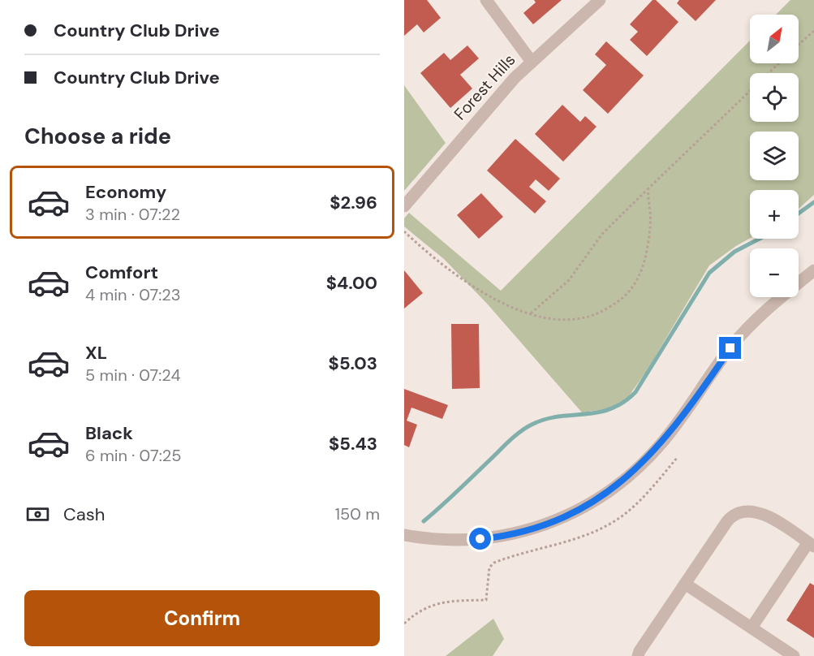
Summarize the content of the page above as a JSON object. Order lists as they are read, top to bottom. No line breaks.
{"streets":{"street":["Forest Hills"]},"north":"top right","page":{"banner":["Country Club Drive","Country Club Drive"],"map_buttons":["+","−"],"heading":"Choose a ride","list":[{"name":"Economy","note":"3 min · 07:22","value":"$2.96"},{"name":"Comfort","note":"4 min · 07:23","value":"$4.00"},{"name":"XL","note":"5 min · 07:24","value":"$5.03"},{"name":"Black","note":"6 min · 07:25","value":"$5.43"}],"pay":["Cash","150 m"],"buttons":"Confirm"}}
